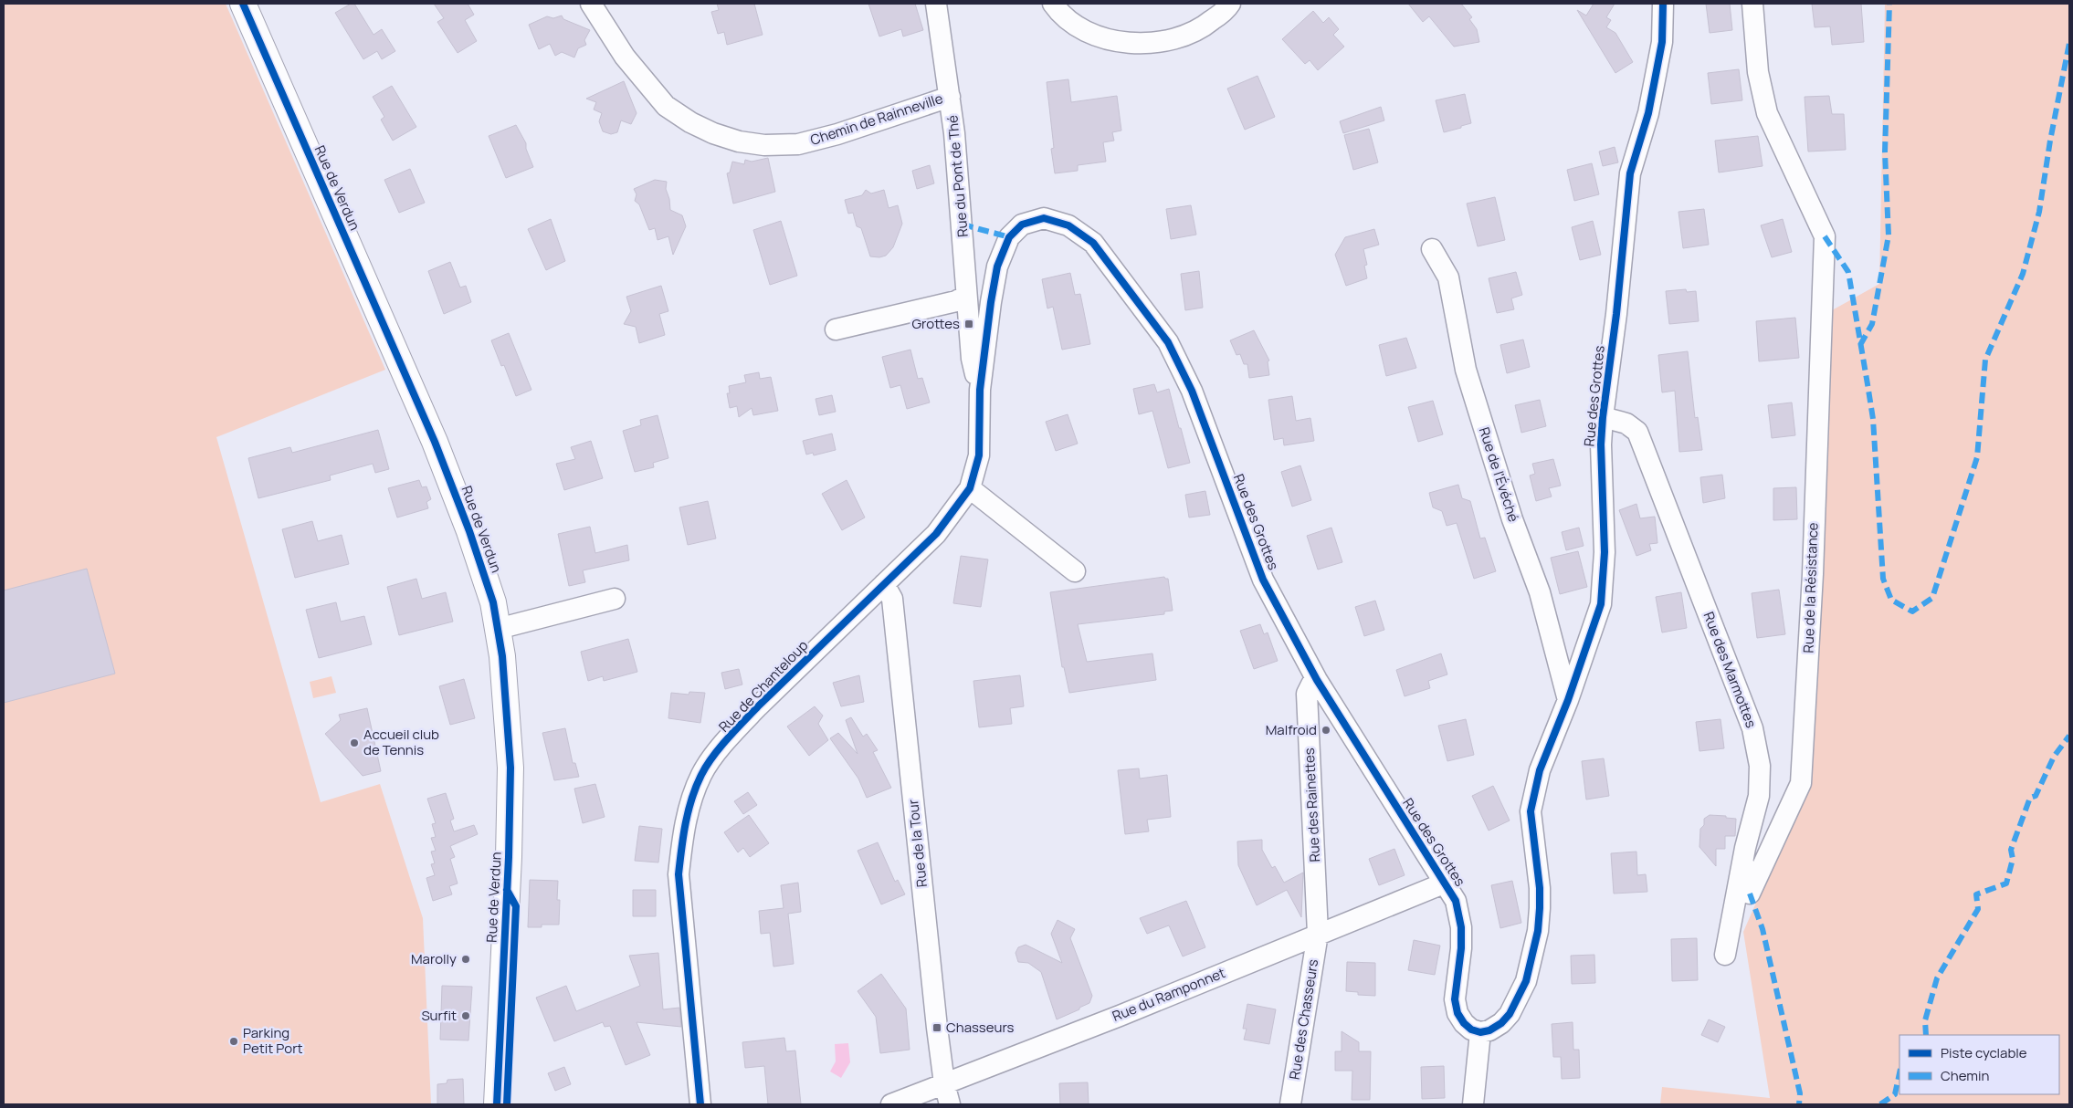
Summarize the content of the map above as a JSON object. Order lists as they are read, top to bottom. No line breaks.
{"streets":{"main road":["Rue de Verdun"],"street":["Chemin de Rainneville","Rue du Pont de Thé","Rue des Grottes","Rue de l'Évéché","Rue de la Résistance","Rue des Marmottes","Rue de Chanteloup","Rue des Rainettes","Rue de la Tour","Rue du Ramponnet","Rue des Chasseurs"]},"crossings":[["Chemin de Rainneville","Rue du Pont de Thé"],["Rue du Pont de Thé","Rue des Grottes"],["Rue du Pont de Thé","Rue de Chanteloup"],["Rue des Grottes","Rue de l'Évéché"],["Rue des Grottes","Rue des Marmottes"],["Rue des Grottes","Rue de Chanteloup"],["Rue des Grottes","Rue des Rainettes"],["Rue des Grottes","Rue du Ramponnet"],["Rue de la Résistance","Rue des Marmottes"],["Rue de Chanteloup","Rue de la Tour"],["Rue des Rainettes","Rue du Ramponnet"],["Rue des Rainettes","Rue des Chasseurs"],["Rue de la Tour","Rue du Ramponnet"],["Rue du Ramponnet","Rue des Chasseurs"]],"places":{"transit":["Grottes","Chasseurs"],"other":["Malfroid","Accueil club de Tennis","Marolly","Surfit","Parking Petit Port"]},"legend":["Piste cyclable","Chemin"]}
